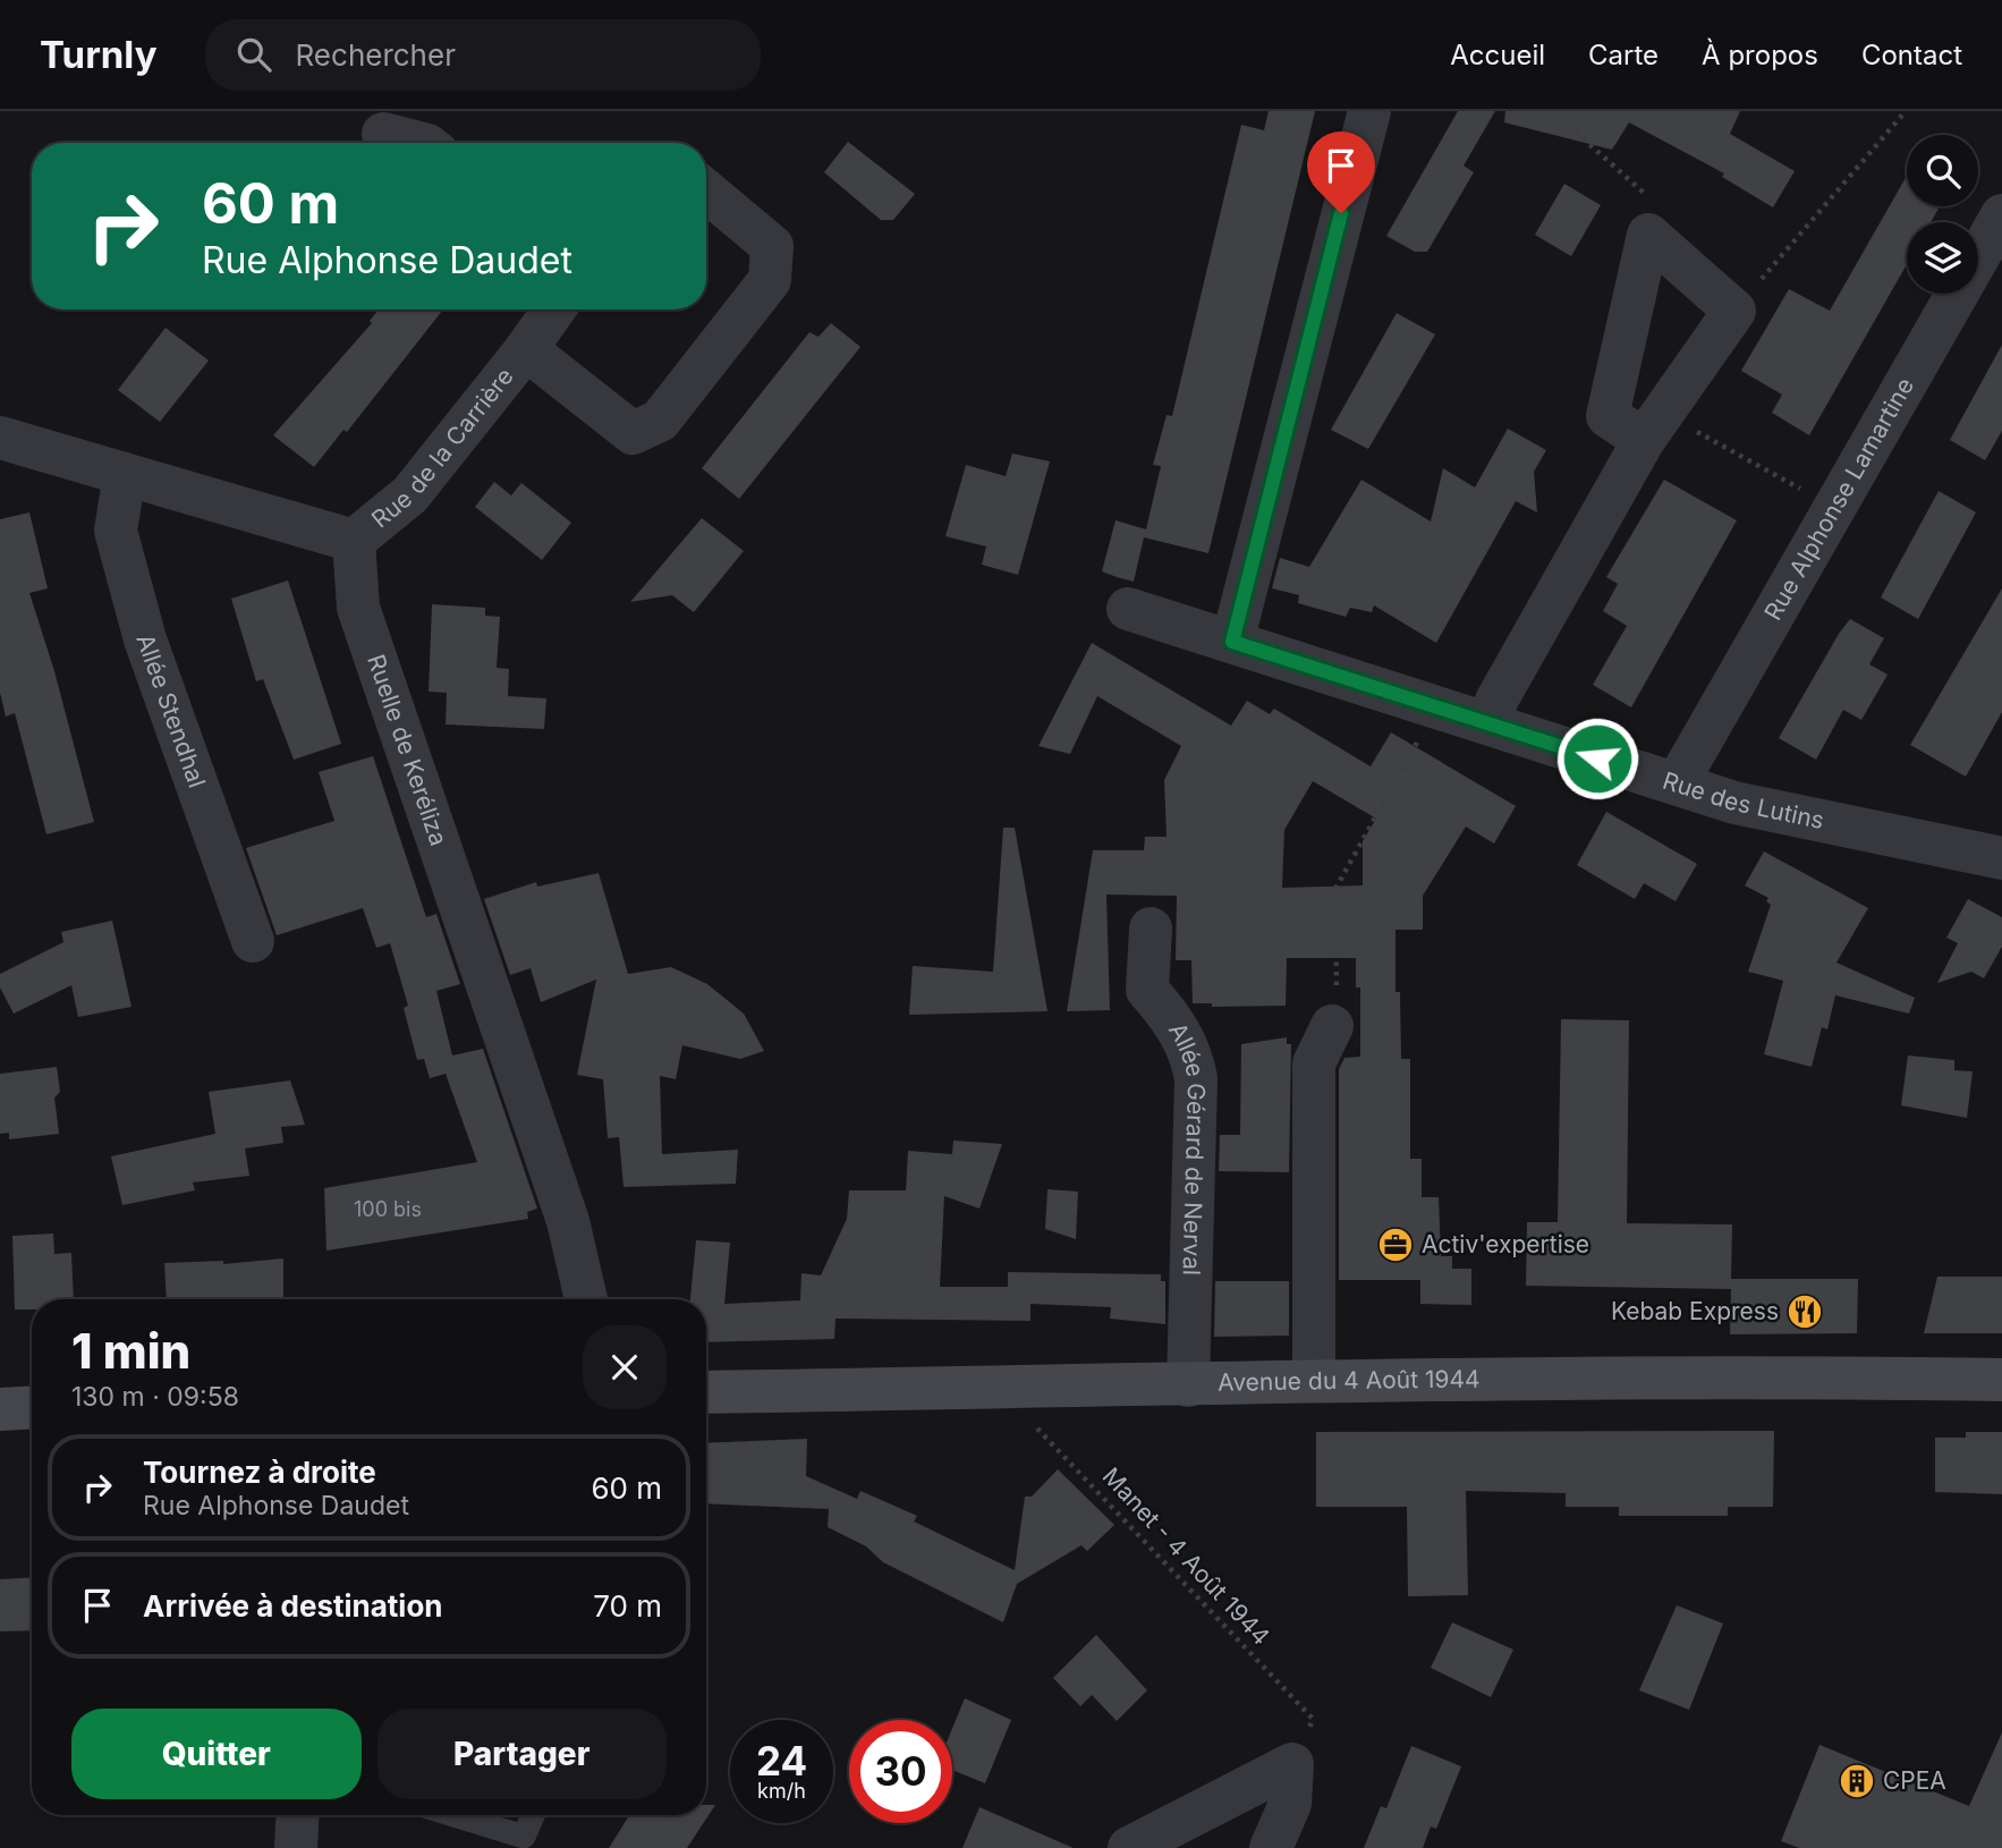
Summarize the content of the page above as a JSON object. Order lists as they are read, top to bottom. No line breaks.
{"streets":{"street":["Rue de la Carrière","Rue Alphonse Lamartine","Allée Stendhal","Ruelle de Keréliza","Rue des Lutins","Allée Gérard de Nerval","Avenue du 4 Août 1944"],"path":["Manet - 4 Août 1944"]},"crossings":[["Rue de la Carrière","Ruelle de Keréliza"],["Rue Alphonse Lamartine","Rue des Lutins"],["Allée Gérard de Nerval","Avenue du 4 Août 1944"],["Avenue du 4 Août 1944","Manet - 4 Août 1944"]],"places":{"office":["Activ'expertise"],"restaurant":["Kebab Express"],"building":["CPEA"]},"house_numbers":["100 bis"],"page":{"header":"Turnly","search":"Rechercher","nav":["Accueil","Carte","À propos","Contact"],"turn":["60 m","Rue Alphonse Daudet"],"heading":["1 min","130 m · 09:58"],"list":[{"name":"Tournez à droite","note":"Rue Alphonse Daudet","value":"60 m"},{"name":"Arrivée à destination","value":"70 m"}],"buttons":["Quitter","Partager"],"speed":"24 km/h","limit":"30"}}
